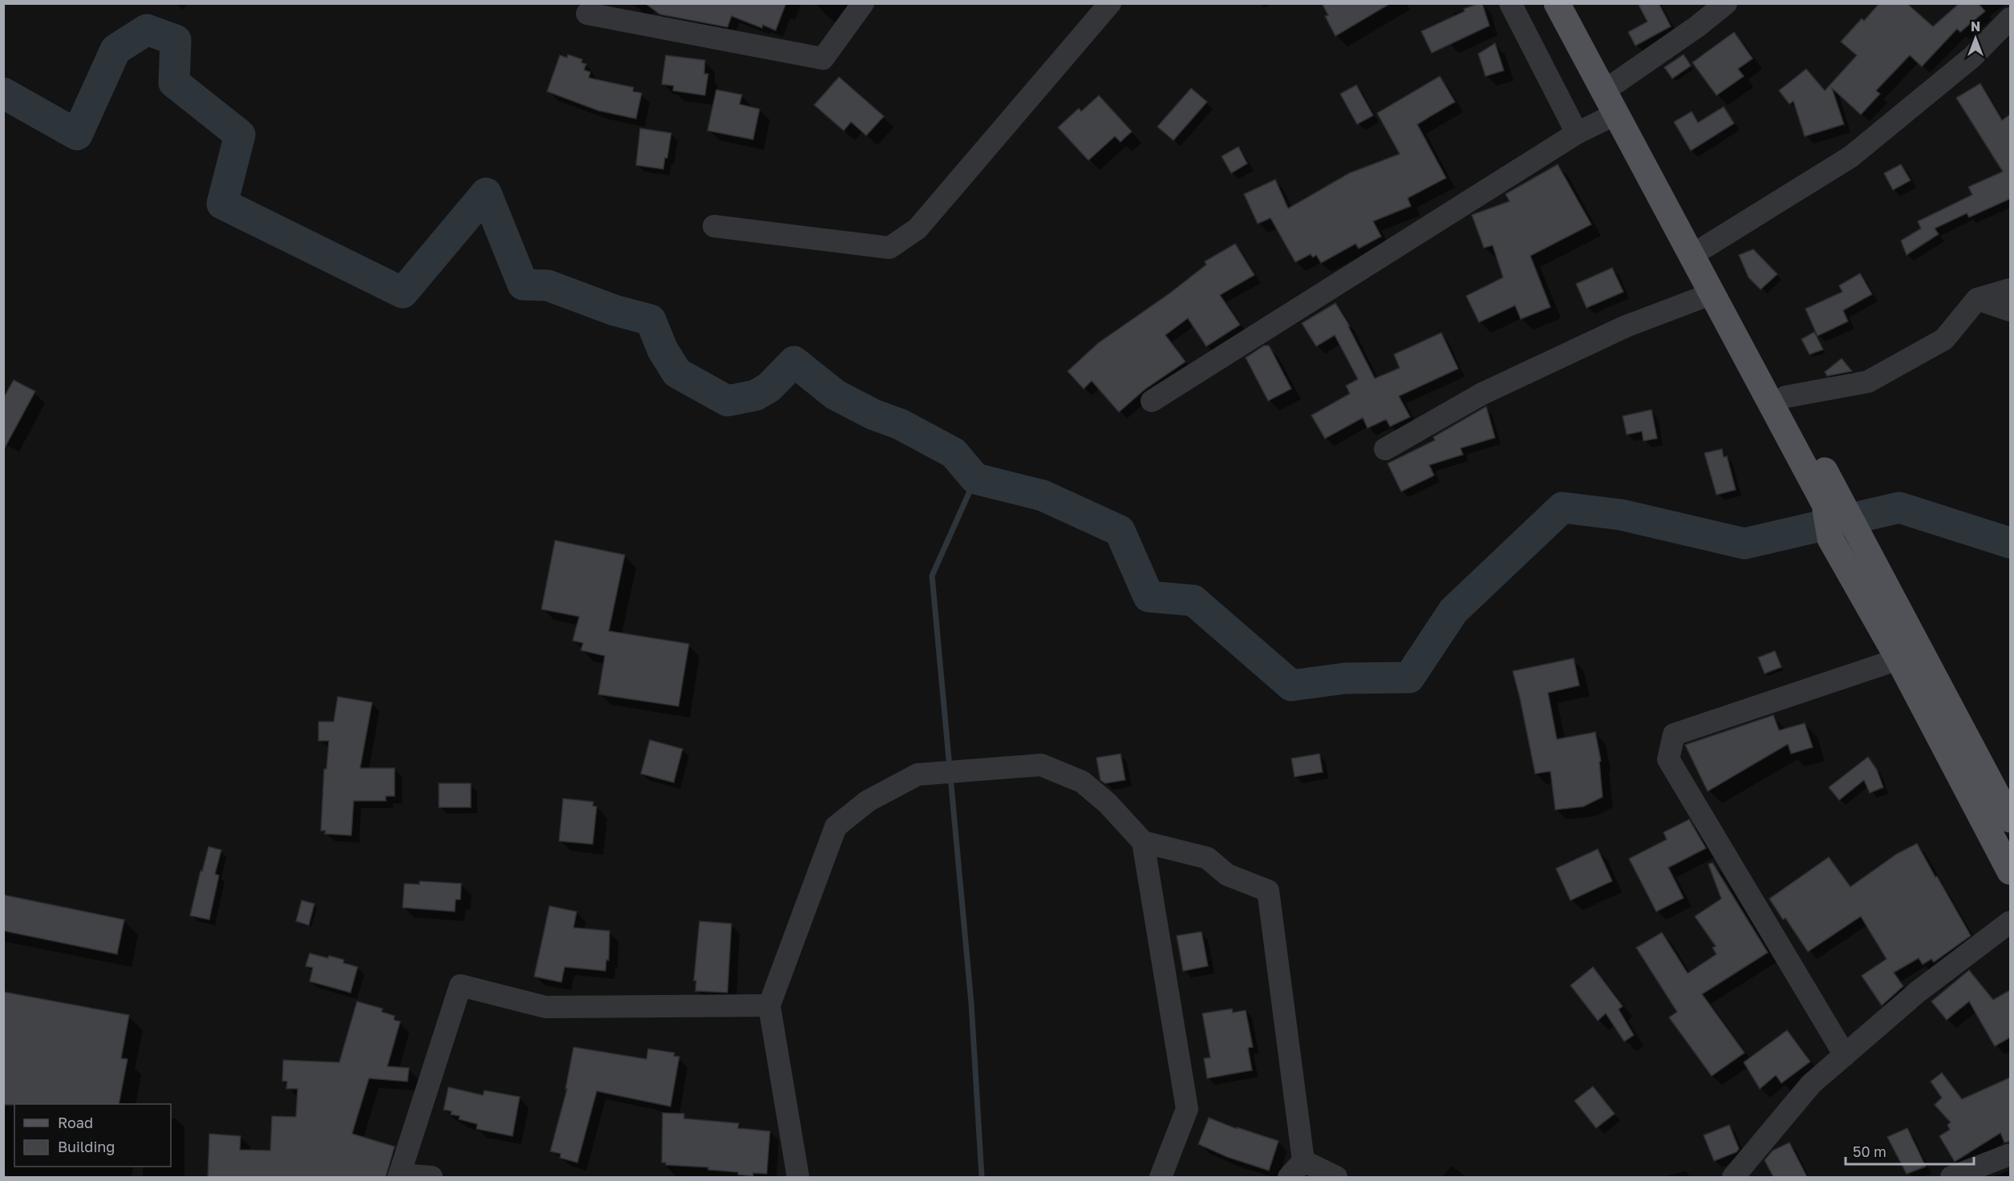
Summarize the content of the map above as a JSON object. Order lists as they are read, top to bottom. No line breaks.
{"legend":["Road","Building"],"scale_bar":"50 m","north":"top"}
